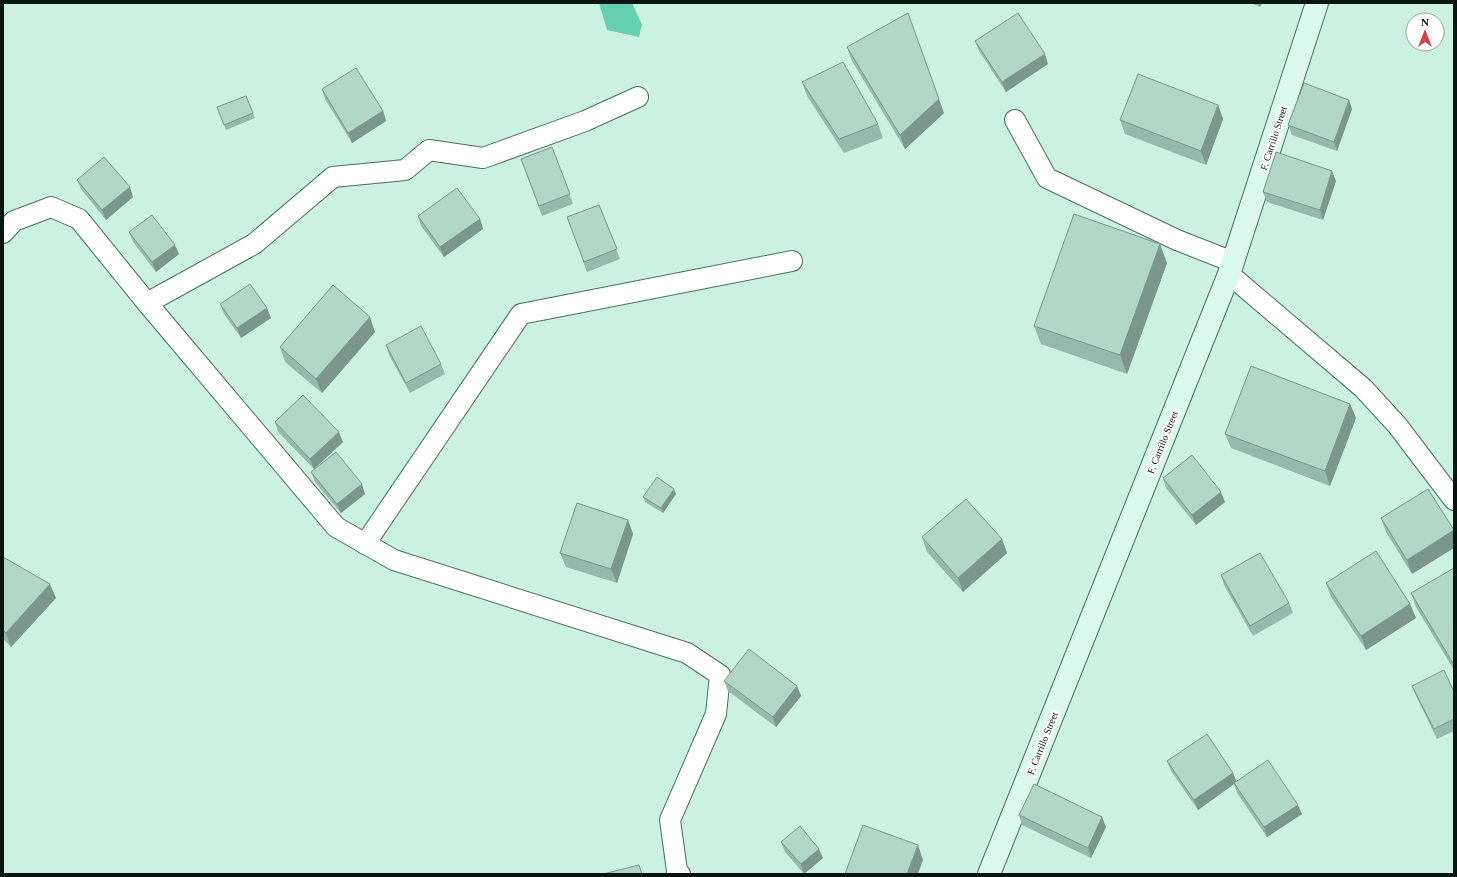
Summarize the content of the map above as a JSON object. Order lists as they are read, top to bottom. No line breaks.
{"streets":{"street":["F. Carrillo Street"]},"north":"top"}
